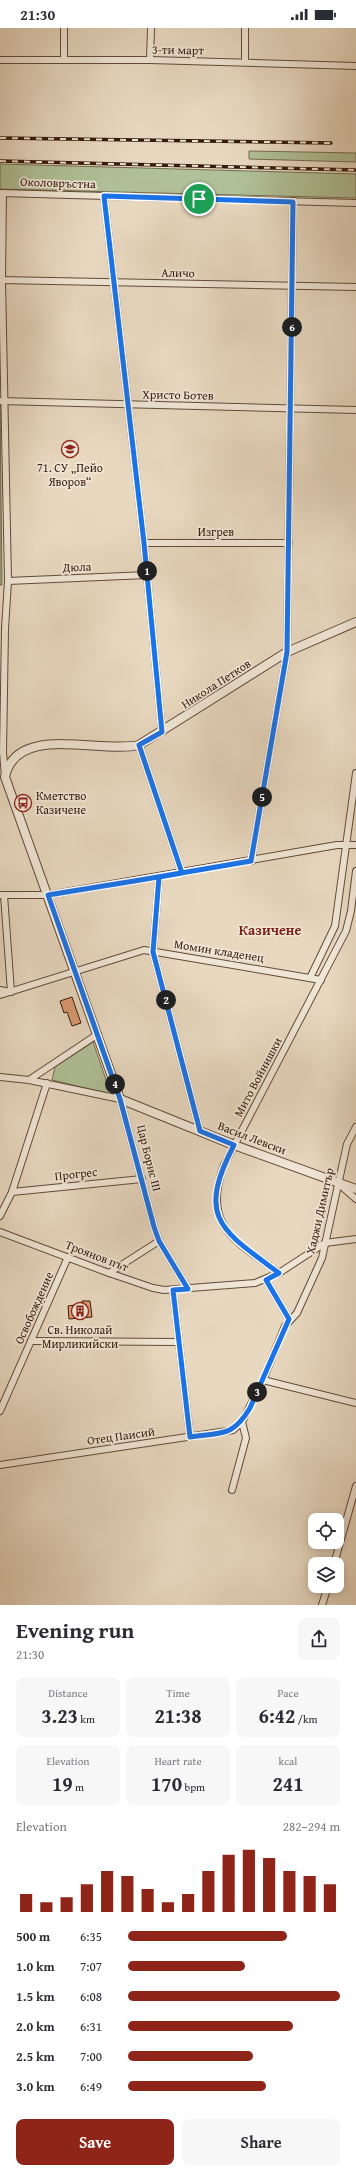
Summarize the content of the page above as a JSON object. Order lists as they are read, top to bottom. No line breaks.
{"streets":{"street":["3-ти март","Околовръстна","Аличо","Христо Ботев","Изгрев","Дюла","Никола Петков","Момин кладенец","Мито Войнишки","Васил Левски","Цар Борис III","Прогрес","Хаджи Димитър","Троянов път","Освобождение","Отец Паисий"]},"crossings":[["Никола Петков","Цар Борис III"],["Момин кладенец","Мито Войнишки"],["Момин кладенец","Цар Борис III"],["Мито Войнишки","Васил Левски"],["Васил Левски","Цар Борис III"],["Васил Левски","Хаджи Димитър"],["Цар Борис III","Прогрес"],["Цар Борис III","Троянов път"],["Троянов път","Освобождение"]],"districts":["Казичене"],"places":{"school or university":["71. СУ „Пейо Яворов“"],"bus stop":["Кметство Казичене"],"building":["Св. Николай Мирликийски"]},"page":{"status":"21:30","pins":["6","1","5","2","4","3"],"heading":["Evening run","21:30"],"stats":[["Distance","3.23 km"],["Time","21:38"],["Pace","6:42 /km"],["Elevation","19 m"],["Heart rate","170 bpm"],["kcal","241"]],"chart":["Elevation","282–294 m"],"list":[{"name":"500 m","note":"6:35"},{"name":"1.0 km","note":"7:07"},{"name":"1.5 km","note":"6:08"},{"name":"2.0 km","note":"6:31"},{"name":"2.5 km","note":"7:00"},{"name":"3.0 km","note":"6:49"}],"buttons":["Save","Share"]}}
